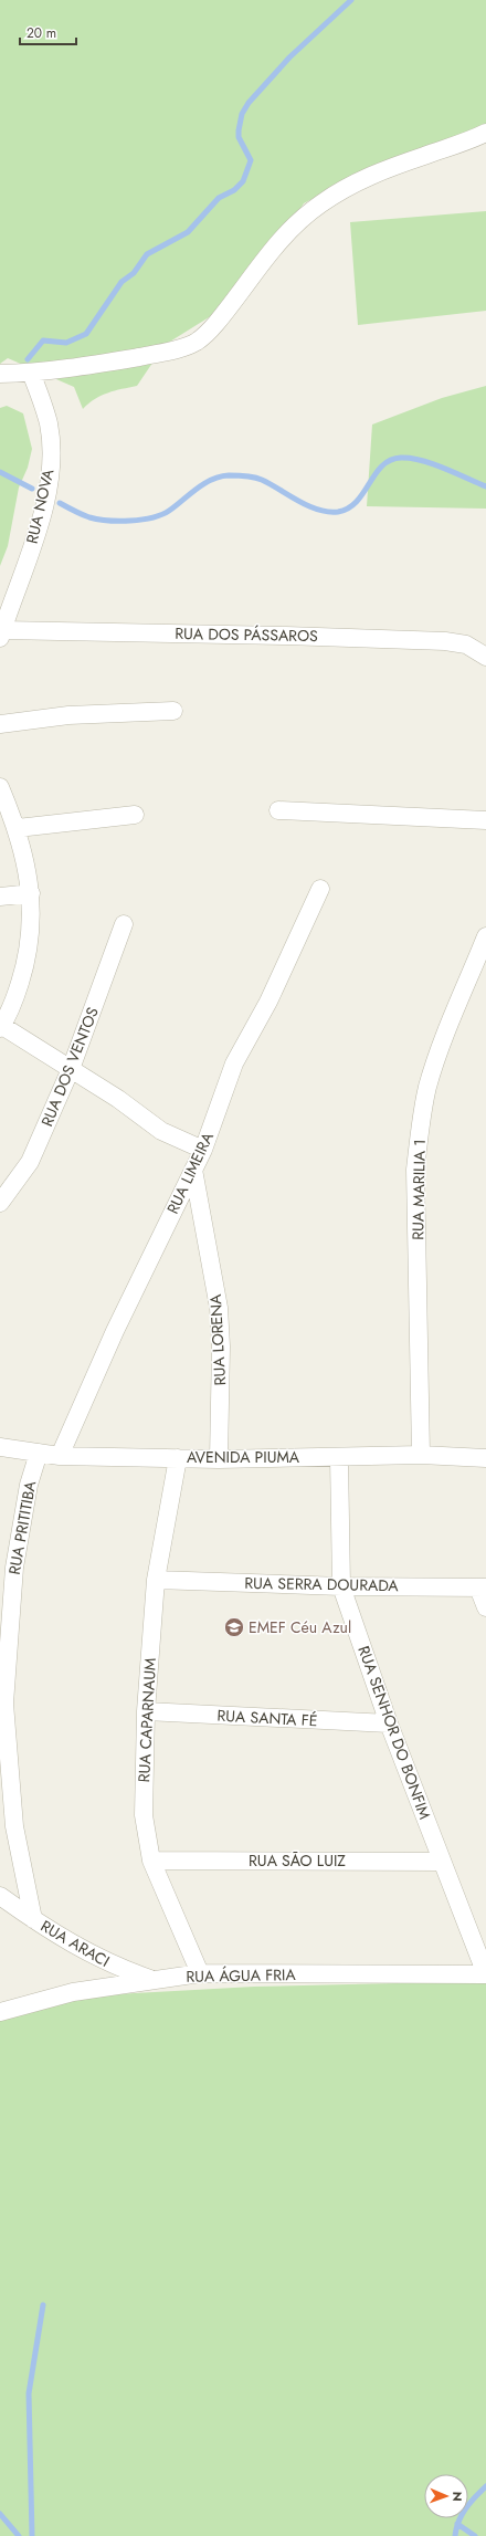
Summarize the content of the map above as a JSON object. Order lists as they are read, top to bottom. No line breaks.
{"streets":{"street":["RUA NOVA","RUA DOS PÁSSAROS","RUA DOS VENTOS","RUA LIMEIRA","RUA MARILIA 1","RUA LORENA","AVENIDA PIUMA","RUA PRITITIBA","RUA SERRA DOURADA","RUA SANTA FÉ","RUA CAPARNAUM","RUA SENHOR DO BONFIM","RUA SÃO LUIZ","RUA ARACI","RUA ÁGUA FRIA"]},"crossings":[["RUA NOVA","RUA DOS PÁSSAROS"],["RUA LIMEIRA","RUA LORENA"],["RUA LIMEIRA","AVENIDA PIUMA"],["RUA MARILIA 1","AVENIDA PIUMA"],["RUA LORENA","AVENIDA PIUMA"],["AVENIDA PIUMA","RUA PRITITIBA"],["AVENIDA PIUMA","RUA CAPARNAUM"],["AVENIDA PIUMA","RUA SENHOR DO BONFIM"],["RUA PRITITIBA","RUA ARACI"],["RUA SERRA DOURADA","RUA CAPARNAUM"],["RUA SERRA DOURADA","RUA SENHOR DO BONFIM"],["RUA SANTA FÉ","RUA CAPARNAUM"],["RUA SANTA FÉ","RUA SENHOR DO BONFIM"],["RUA CAPARNAUM","RUA SÃO LUIZ"],["RUA CAPARNAUM","RUA ÁGUA FRIA"],["RUA SENHOR DO BONFIM","RUA SÃO LUIZ"],["RUA SENHOR DO BONFIM","RUA ÁGUA FRIA"],["RUA ARACI","RUA ÁGUA FRIA"]],"places":{"school or university":["EMEF Céu Azul"]},"scale_bar":"20 m","north":"right"}
